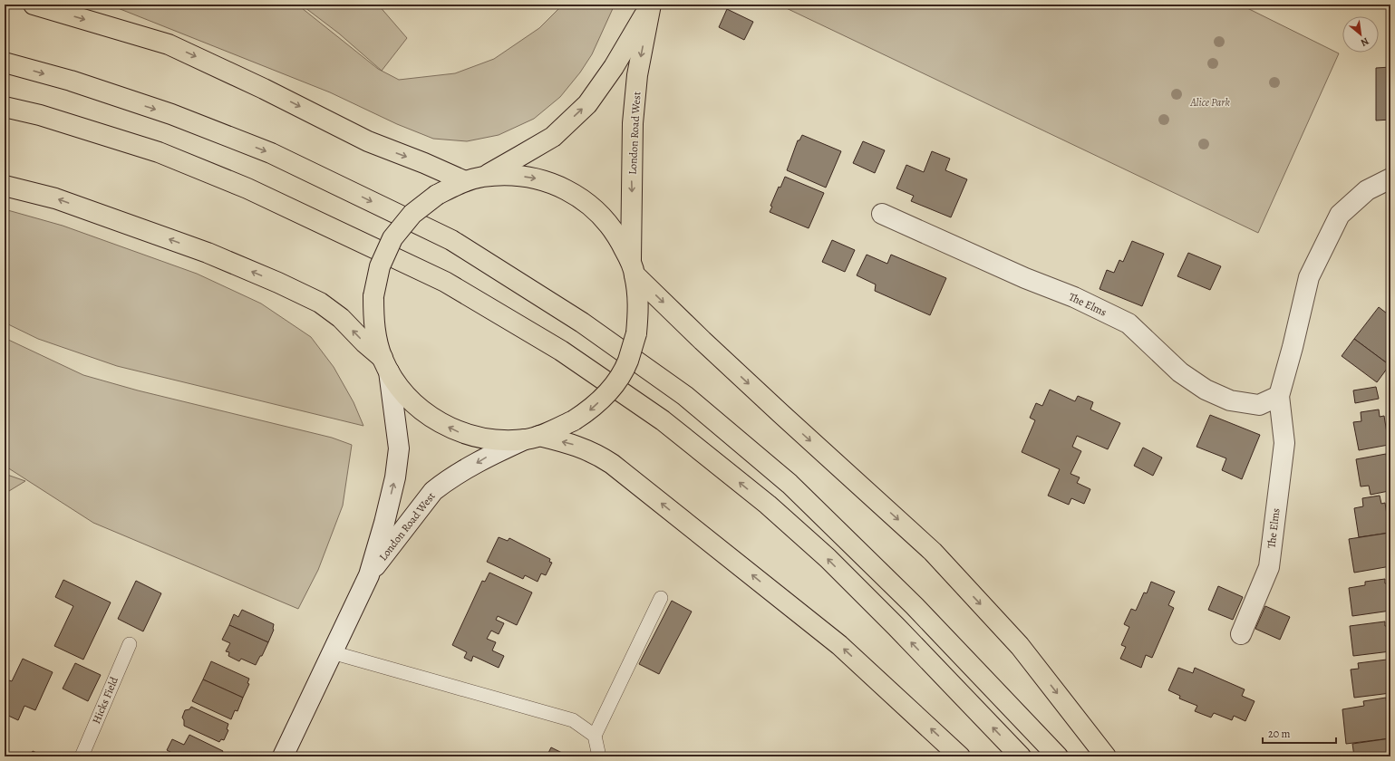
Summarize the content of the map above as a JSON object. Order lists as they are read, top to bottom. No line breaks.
{"streets":{"highway":["London Road West"],"street":["The Elms"],"lane":["Hicks Field"]},"parks":["Alice Park"],"scale_bar":"20 m","north":"bottom right"}
